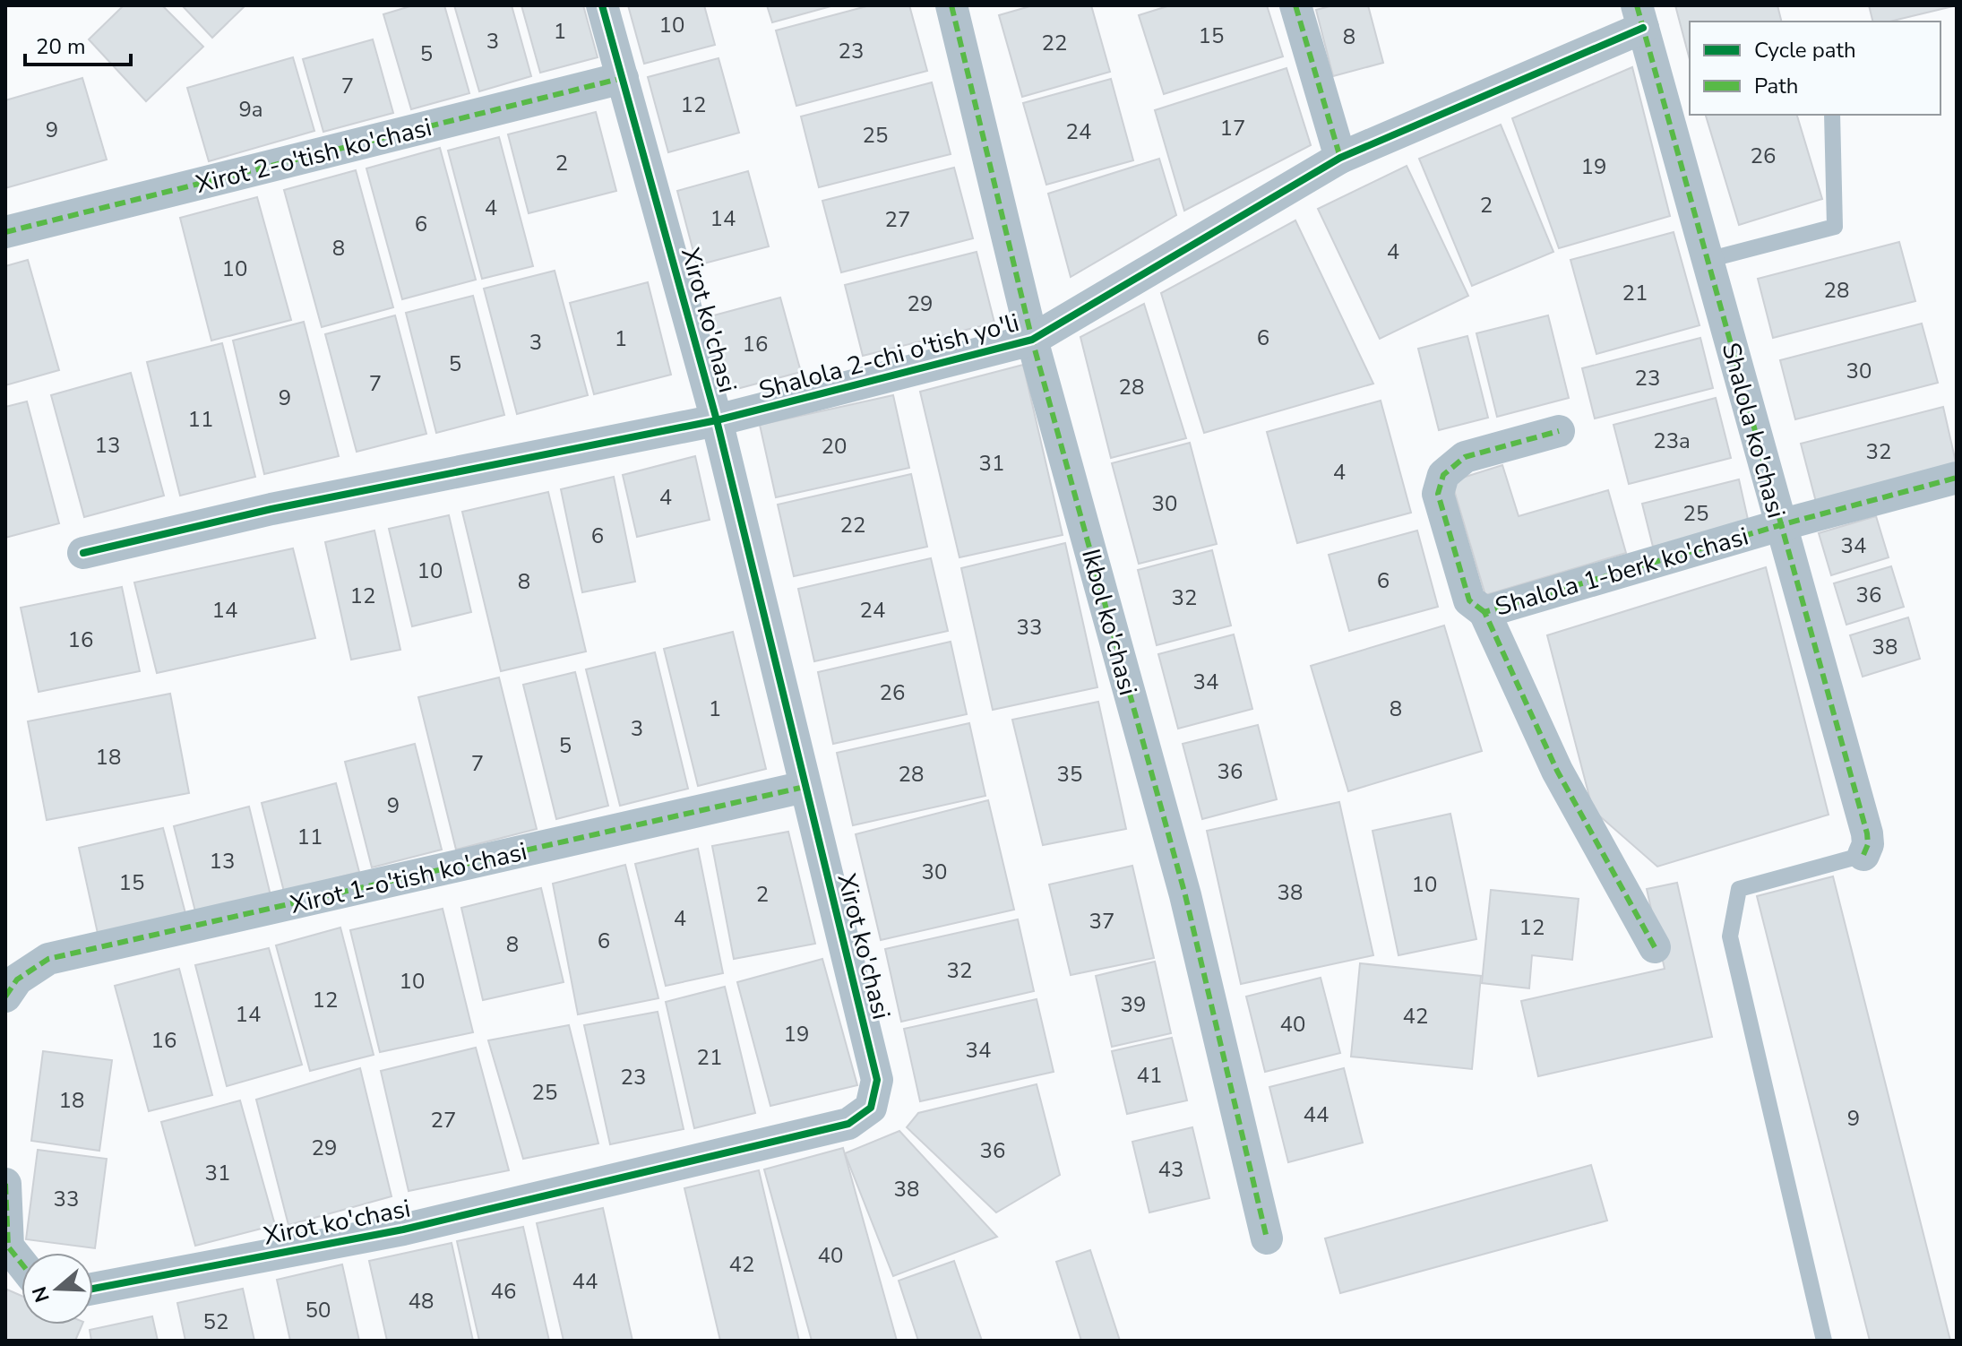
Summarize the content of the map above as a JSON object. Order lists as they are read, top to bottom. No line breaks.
{"streets":{"street":["Xirot 2-o'tish ko'chasi","Xirot ko'chasi","Shalola 2-chi o'tish yo'li","Shalola ko'chasi","Shalola 1-berk ko'chasi","Ikbol ko'chasi","Xirot 1-o'tish ko'chasi"]},"crossings":[["Xirot 2-o'tish ko'chasi","Xirot ko'chasi"],["Xirot ko'chasi","Shalola 2-chi o'tish yo'li"],["Xirot ko'chasi","Xirot 1-o'tish ko'chasi"],["Shalola 2-chi o'tish yo'li","Shalola ko'chasi"],["Shalola 2-chi o'tish yo'li","Ikbol ko'chasi"],["Shalola ko'chasi","Shalola 1-berk ko'chasi"]],"house_numbers":["10","1","15","8","3","22","23","5","7","12","9a","17","9","24","25","26","2","19","2","4","14","27","6","8","4","10","28","21","29","6","1","3","16","5","30","23","7","28","9","11","23a","13","20","32","31","4","4","30","25","22","6","34","10","6","8","36","12","32","14","24","33","16","38","34","26","1","8","3","5","18","7","36","28","35","9","11","13","30","15","10","38","2","4","37","12","6","8","32","10","12","39","14","42","40","19","16","34","21","41","23","25","18","44","9","27","29","36","43","31","38","33","40","42","44","46","48","50","52"],"legend":["Cycle path","Path"],"scale_bar":"20 m","north":"left"}
